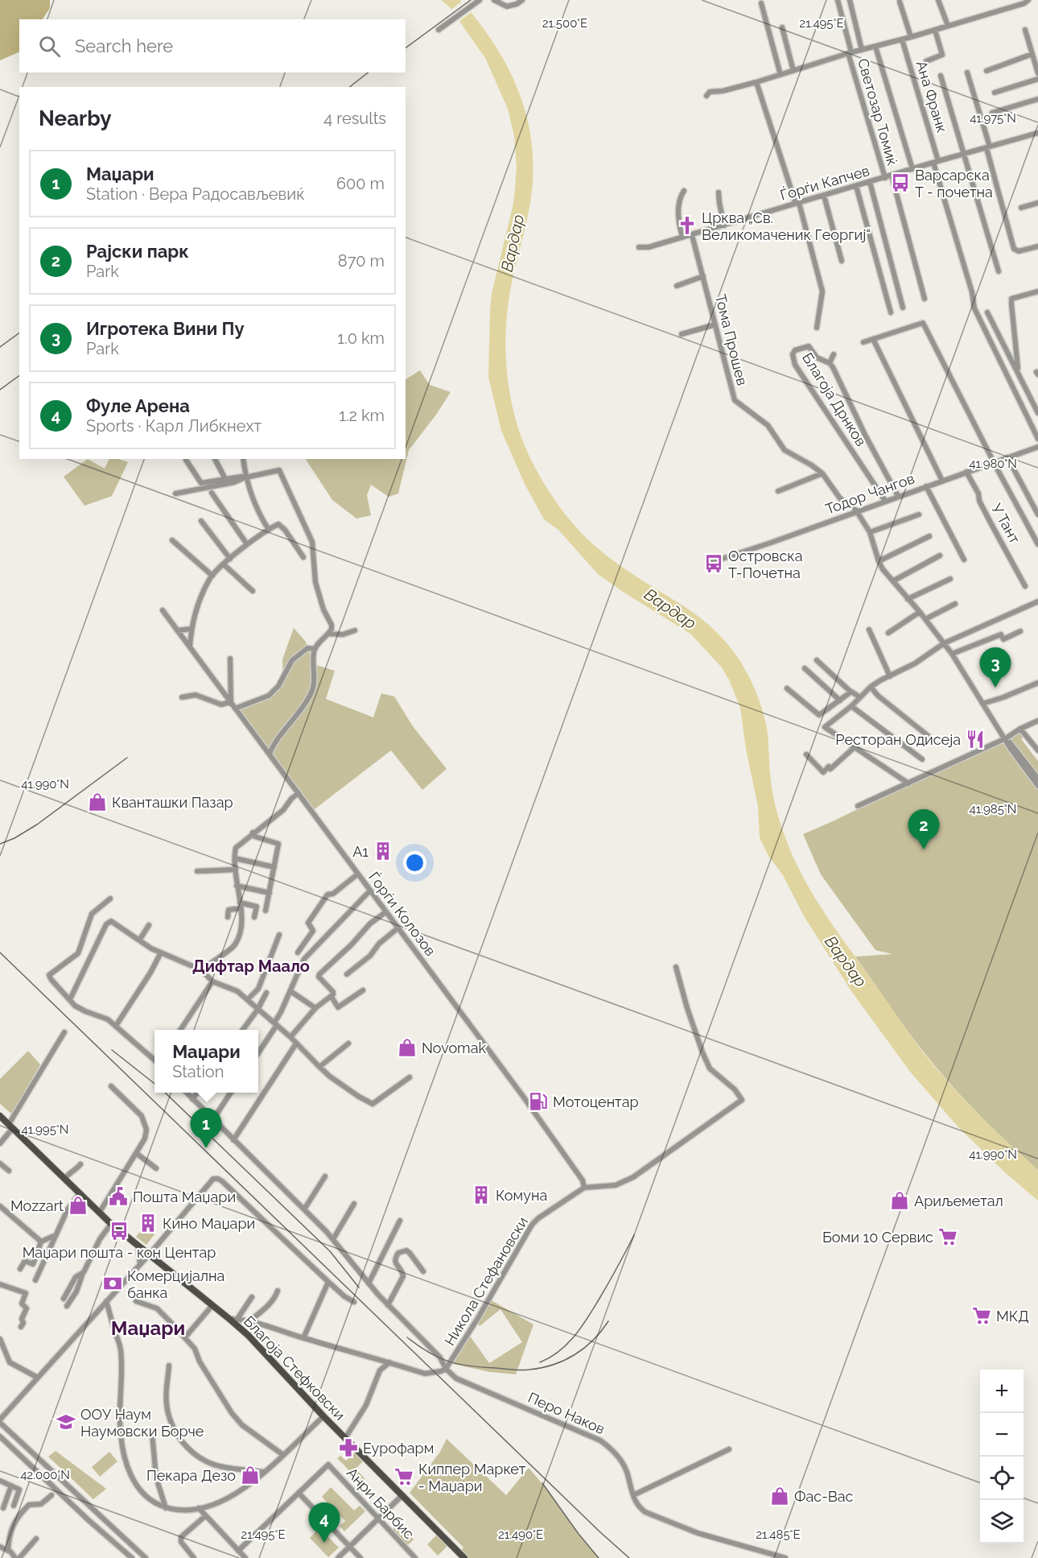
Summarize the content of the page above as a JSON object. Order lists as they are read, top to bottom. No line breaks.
{"streets":{"main road":["Благоја Стефковски"],"street":["Ана Франк","Светозар Томиќ","Ѓорѓи Капчев","Тома Прошев","Благоја Дрнков","Тодор Чангов","У Тант","Ѓорѓи Колозов","Никола Стефановски","Перо Наков","Анри Барбис"]},"crossings":[["Ана Франк","Ѓорѓи Капчев"],["Светозар Томиќ","Ѓорѓи Капчев"],["Ѓорѓи Капчев","Тома Прошев"],["Тома Прошев","Тодор Чангов"],["Благоја Дрнков","Тодор Чангов"],["Тодор Чангов","У Тант"],["Ѓорѓи Колозов","Никола Стефановски"],["Никола Стефановски","Перо Наков"]],"districts":["Дифтар Маало","Маџари"],"water":["Вардар"],"places":{"bus stop":["Варсарска Т - почетна","Островска Т-Почетна","Маџари пошта - кон Центар"],"church":["Црква „Св. Великомаченик Георгиј“"],"restaurant":["Ресторан Одисеја"],"shop":["Кванташки Пазар","Novomak","Ариљеметал","Mozzart","Пекара Дезо","Фас-Вас"],"building":["А1","Комуна","Кино Маџари"],"fuel station":["Мотоцентар"],"public building":["Пошта Маџари"],"supermarket":["Боми 10 Сервис","МКД","Киппер Маркет - Маџари"],"bank":["Комерцијална банка"],"school or university":["ООУ Наум Наумовски Борче"],"pharmacy":["Еурофарм"]},"page":{"search":"Search here","heading":["Nearby","4 results"],"list":[{"mark":"1","name":"Маџари","note":"Station · Вера Радосављевиќ","value":"600 m"},{"mark":"2","name":"Рајски парк","note":"Park","value":"870 m"},{"mark":"3","name":"Игротека Вини Пу","note":"Park","value":"1.0 km"},{"mark":"4","name":"Фуле Арена","note":"Sports · Карл Либкнехт","value":"1.2 km"}],"pins":["3","2","1","4"],"popup":["Маџари","Station"],"map_buttons":["+","−"]},"coordinates":["21.500°E","21.495°E","41.975°N","41.980°N","41.990°N","41.985°N","41.995°N","42.000°N","21.490°E","21.485°E"]}
